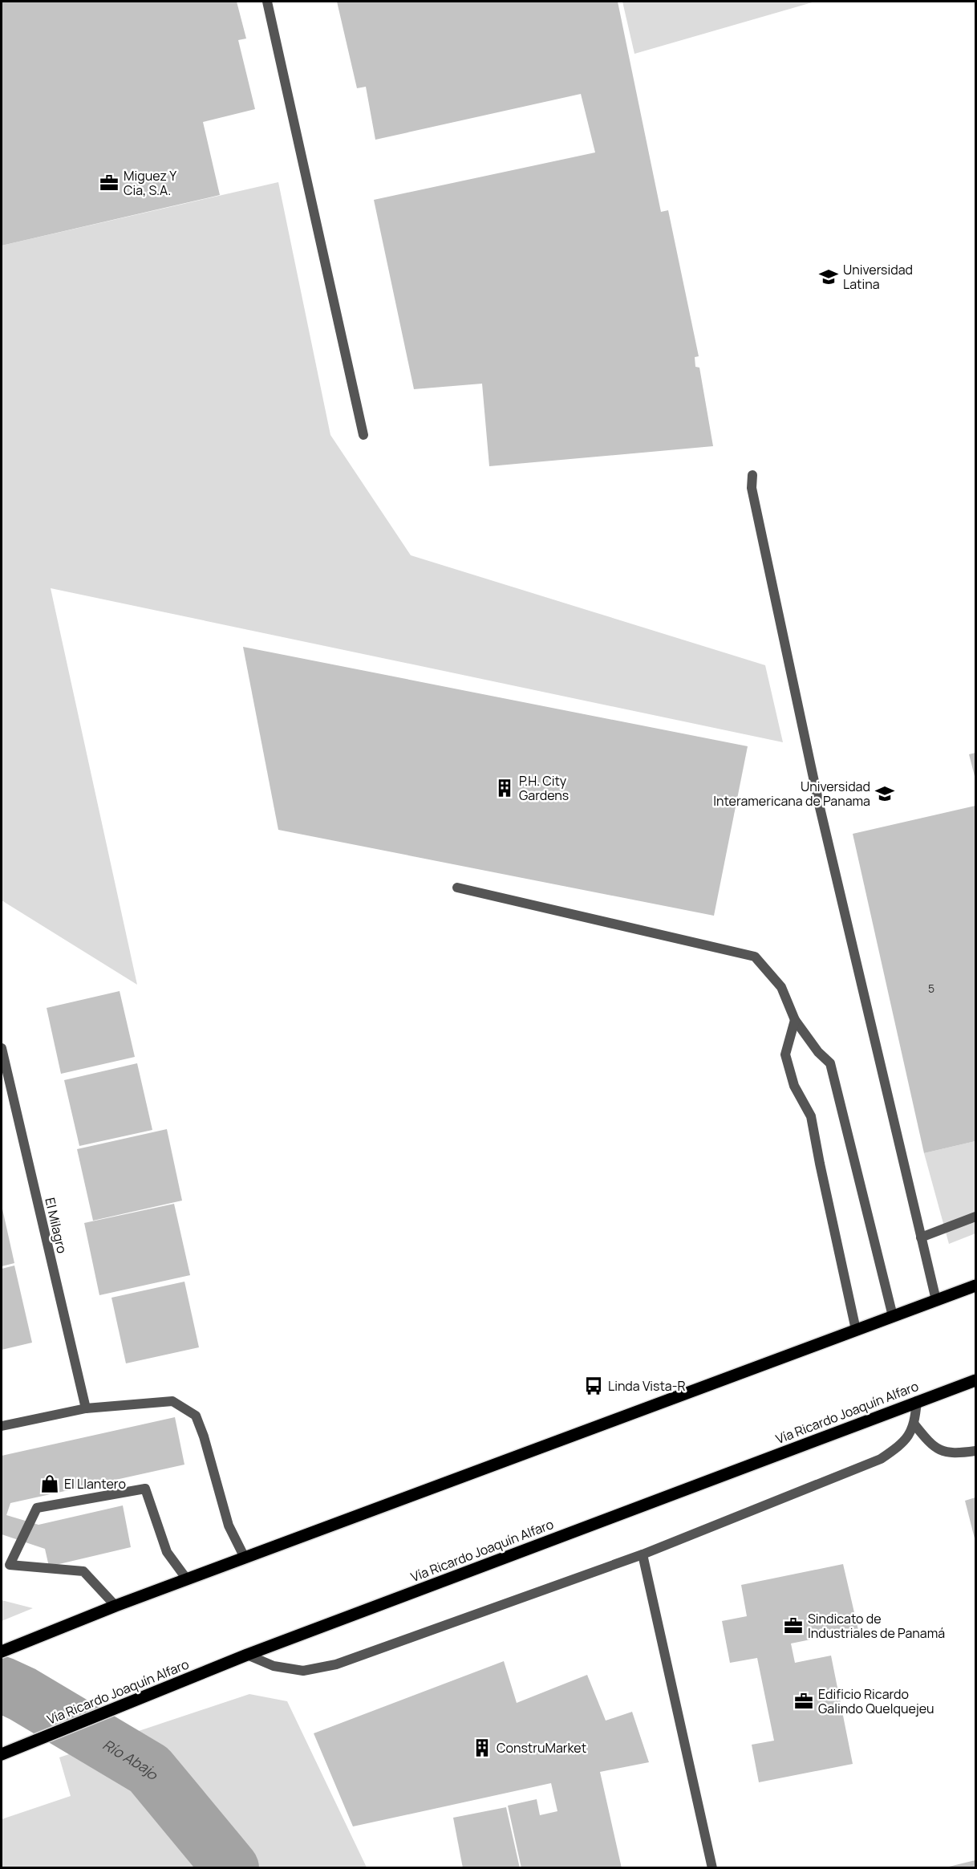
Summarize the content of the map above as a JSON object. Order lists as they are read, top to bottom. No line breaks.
{"streets":{"main road":["Vía Ricardo Joaquín Alfaro"],"street":["El Milagro"]},"water":["Río Abajo"],"places":{"office":["Miguez Y Cia, S.A.","Sindicato de Industriales de Panamá","Edificio Ricardo Galindo Quelquejeu"],"school or university":["Universidad Latina","Universidad Interamericana de Panama"],"building":["P.H. City Gardens","ConstruMarket"],"bus stop":["Linda Vista-R"],"shop":["El Llantero"]},"house_numbers":["5"]}
